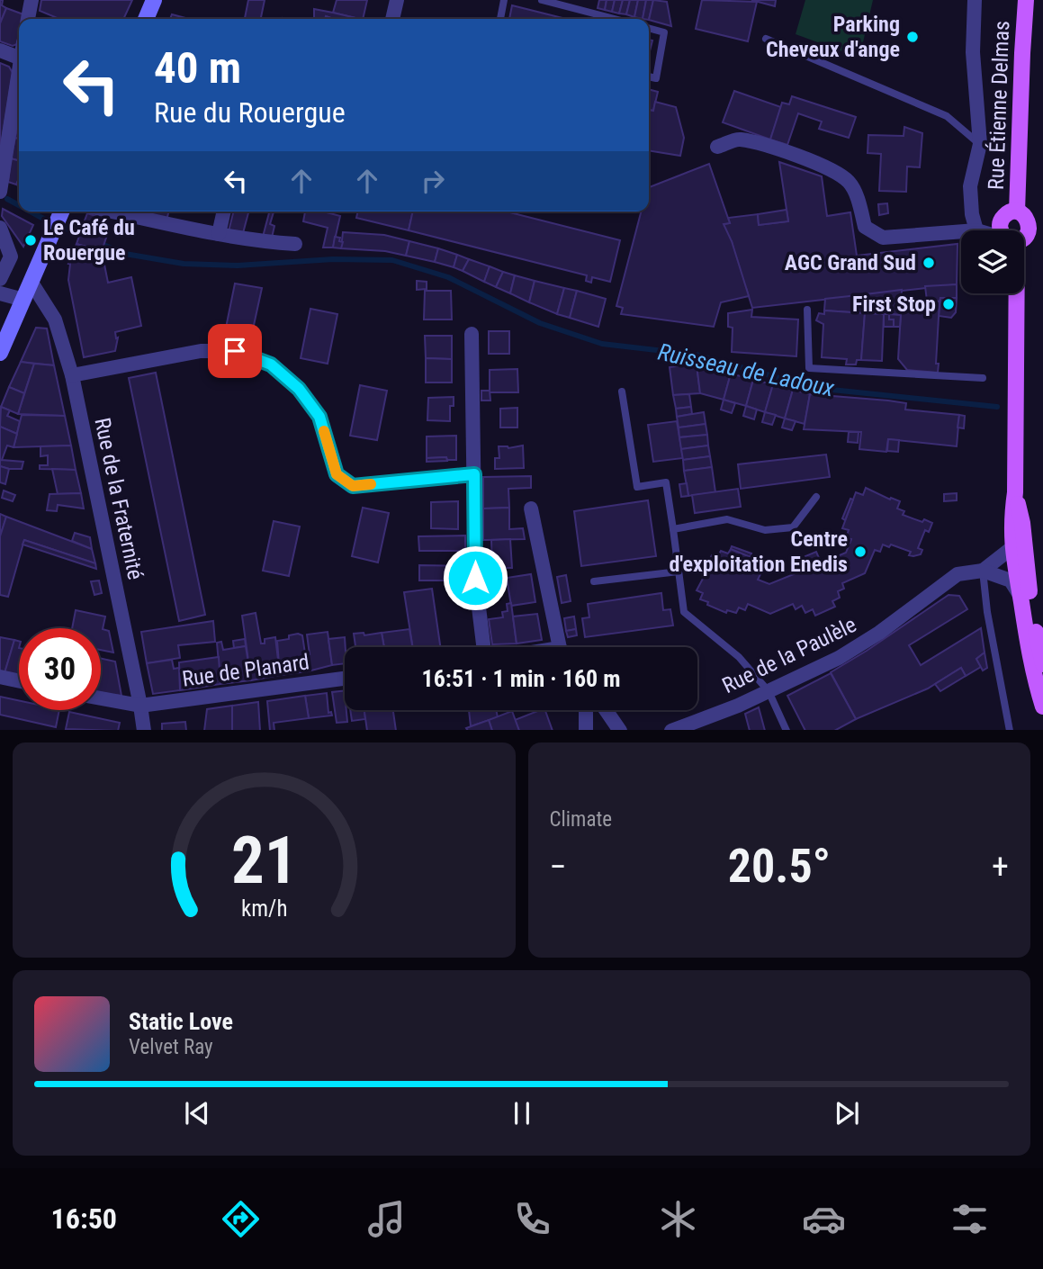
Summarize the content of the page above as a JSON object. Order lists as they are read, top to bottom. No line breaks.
{"streets":{"main road":["Rue Étienne Delmas"],"street":["Rue de la Fraternité","Rue de la Paulèle","Rue de Planard"]},"crossings":[["Rue Étienne Delmas","Rue de la Paulèle"],["Rue de la Fraternité","Rue de Planard"]],"water":["Ruisseau de Ladoux"],"places":["Parking Cheveux d'ange","Le Café du Rouergue","AGC Grand Sud","First Stop","Centre d'exploitation Enedis"],"page":{"turn":["40 m","Rue du Rouergue"],"limit":"30","trip":"16:51 · 1 min · 160 m","tile":"Climate","heat":["−","20.5°","+"],"song":["Static Love","Velvet Ray"],"tabs":"16:50","gauge":["21","km/h"]}}
